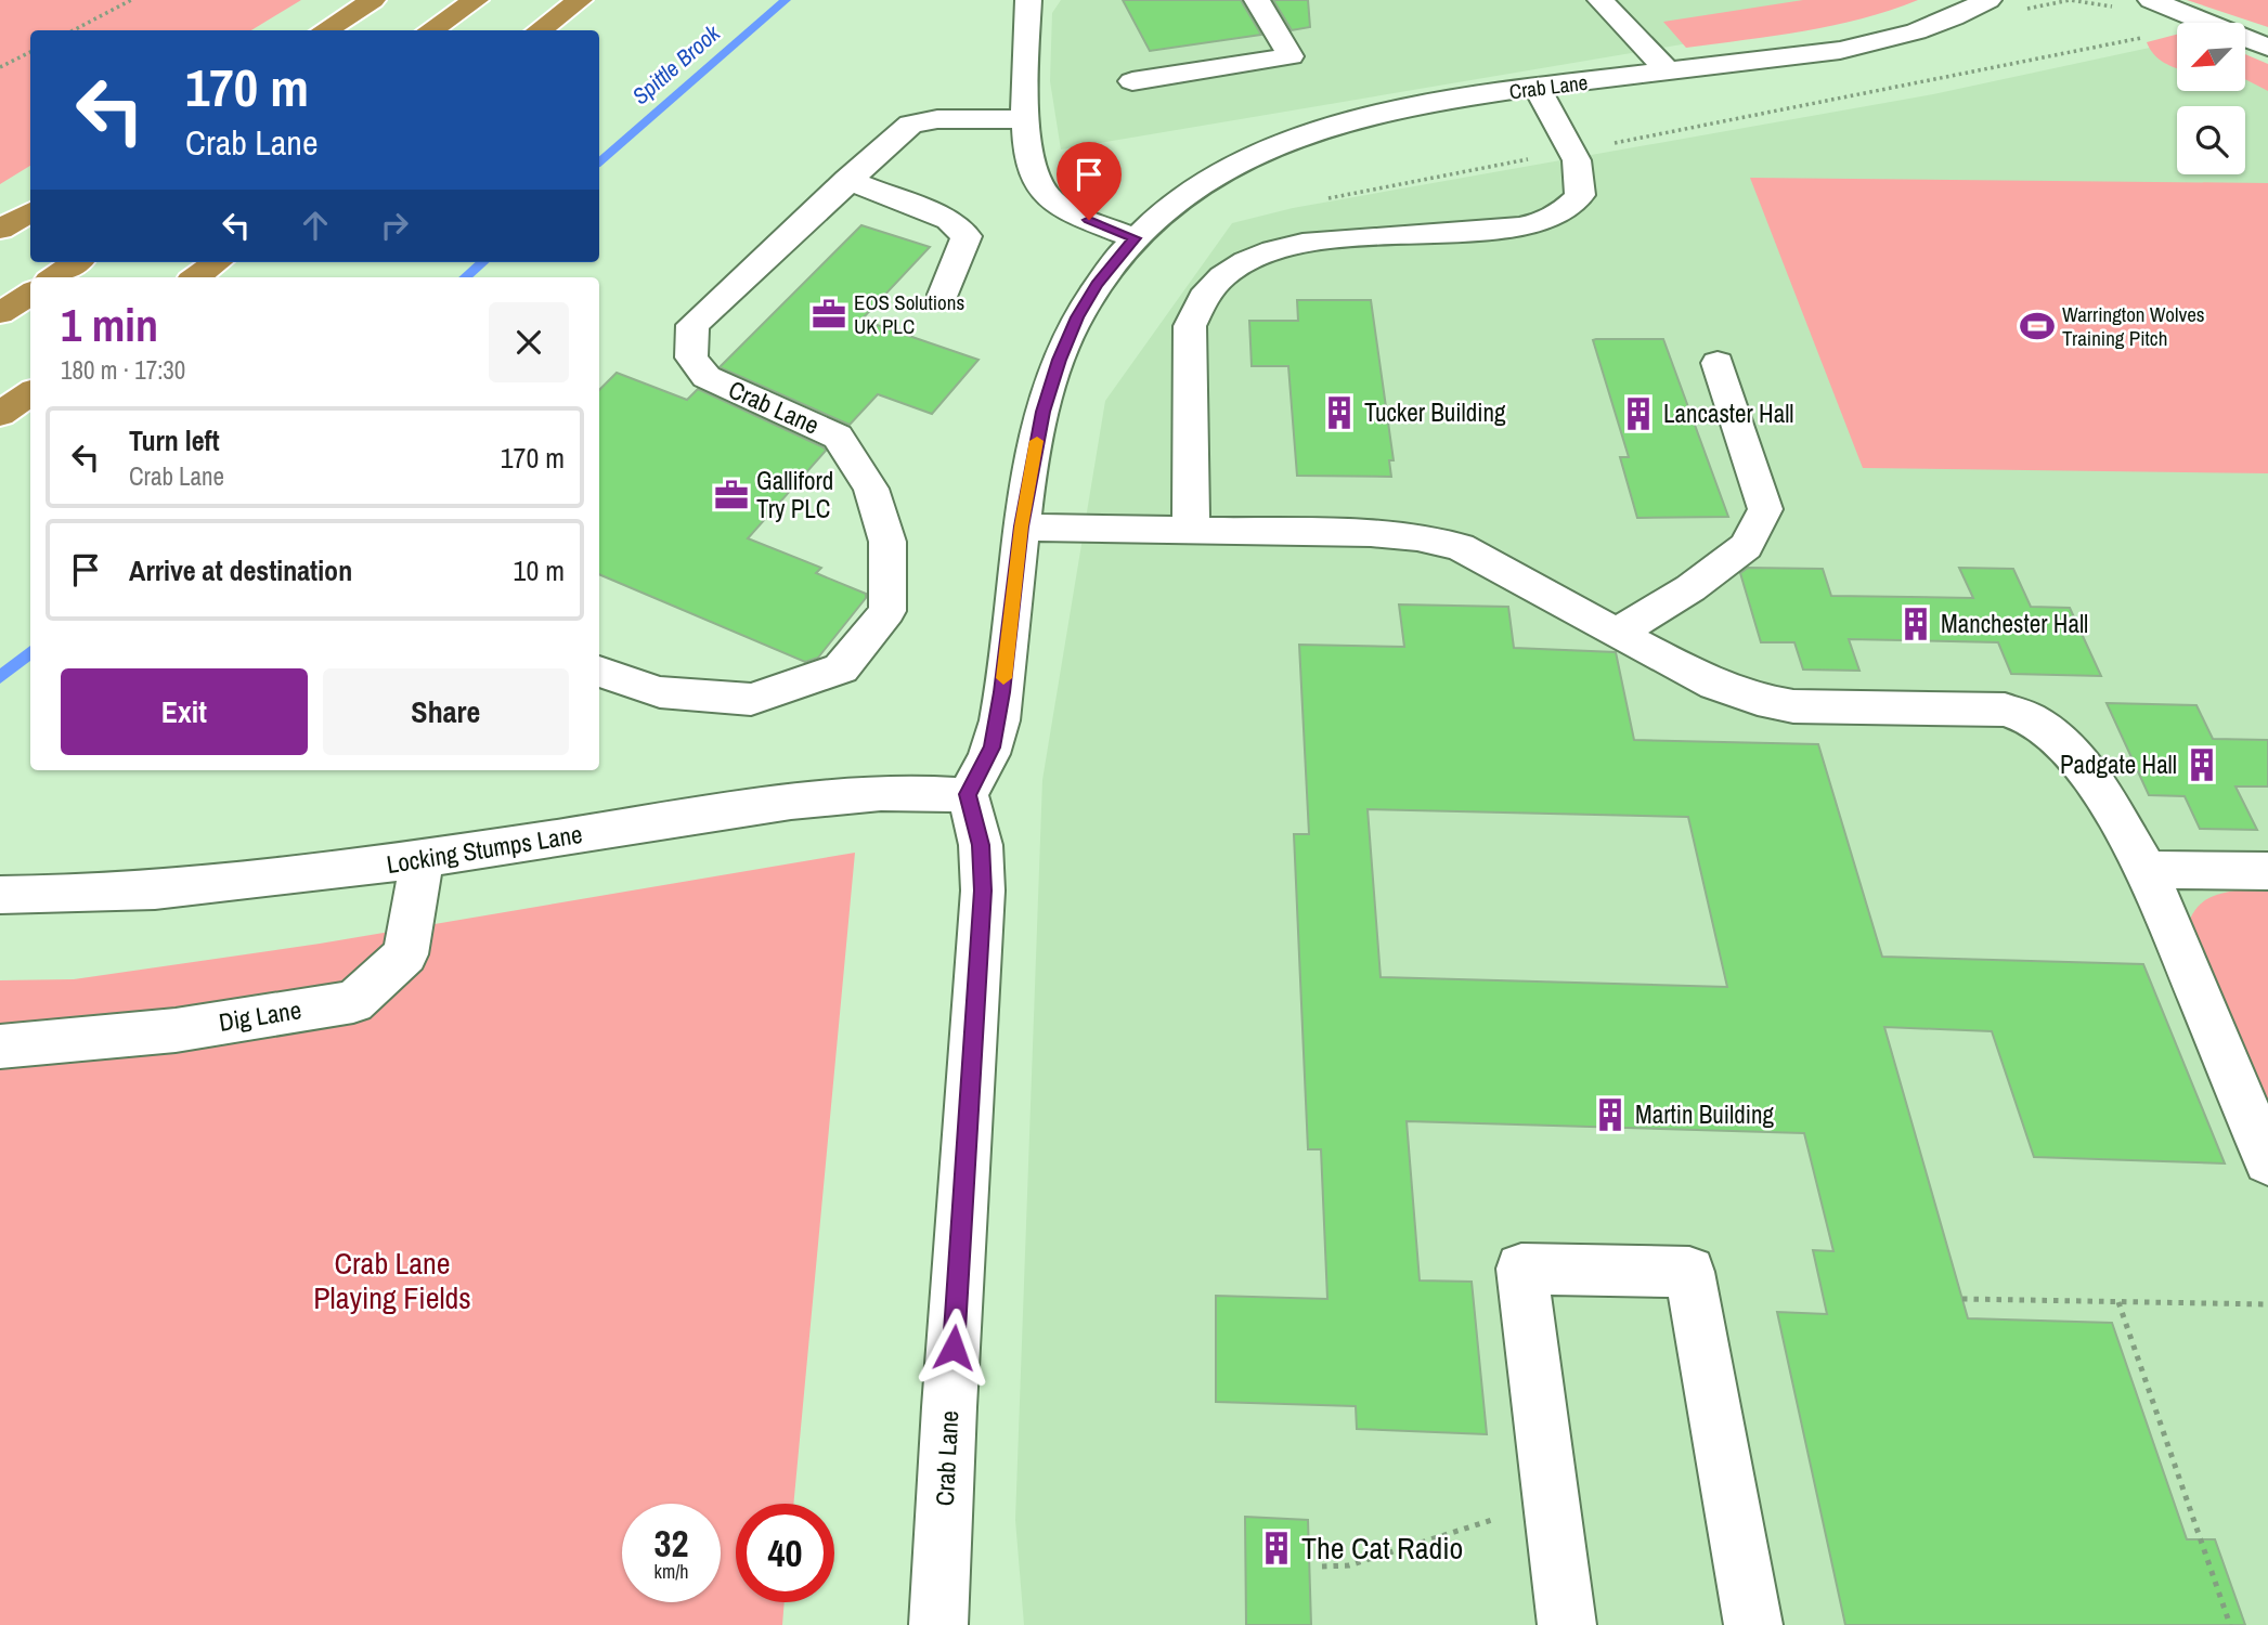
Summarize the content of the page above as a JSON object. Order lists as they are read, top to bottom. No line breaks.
{"streets":{"street":["Crab Lane","Locking Stumps Lane","Dig Lane"]},"crossings":[["Crab Lane","Locking Stumps Lane"],["Locking Stumps Lane","Dig Lane"]],"water":["Spittle Brook"],"parks":["Crab Lane Playing Fields"],"places":{"office":["EOS Solutions UK PLC","Galliford Try PLC"],"sports":["Warrington Wolves Training Pitch"],"building":["Tucker Building","Lancaster Hall","Manchester Hall","Padgate Hall","Martin Building","The Cat Radio"]},"north":"bottom left","page":{"turn":["170 m","Crab Lane"],"heading":["1 min","180 m · 17:30"],"list":[{"name":"Turn left","note":"Crab Lane","value":"170 m"},{"name":"Arrive at destination","value":"10 m"}],"buttons":["Exit","Share"],"speed":"32 km/h","limit":"40"}}
